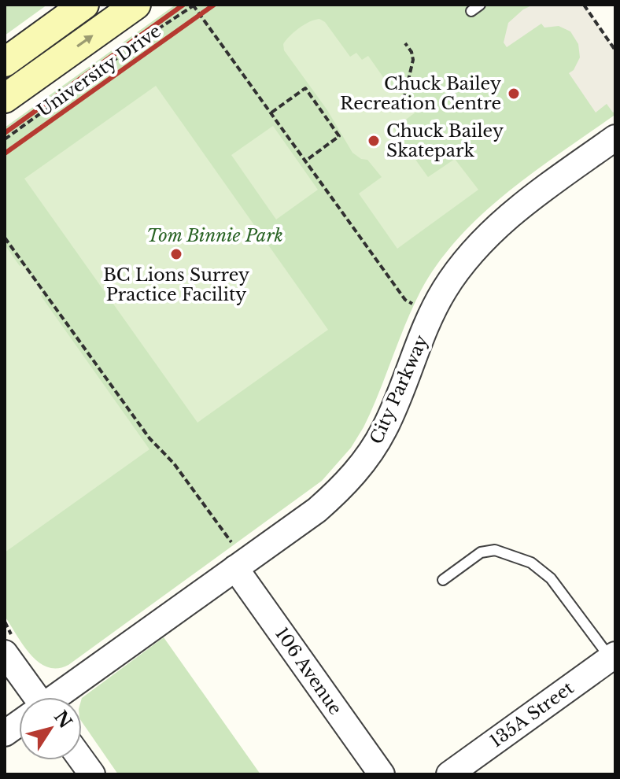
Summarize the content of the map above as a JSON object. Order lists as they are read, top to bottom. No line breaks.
{"streets":{"main road":["University Drive"],"street":["City Parkway","106 Avenue","135A Street"]},"crossings":[["City Parkway","106 Avenue"]],"parks":["Tom Binnie Park"],"places":["Chuck Bailey Recreation Centre","Chuck Bailey Skatepark","BC Lions Surrey Practice Facility"],"north":"top right"}
